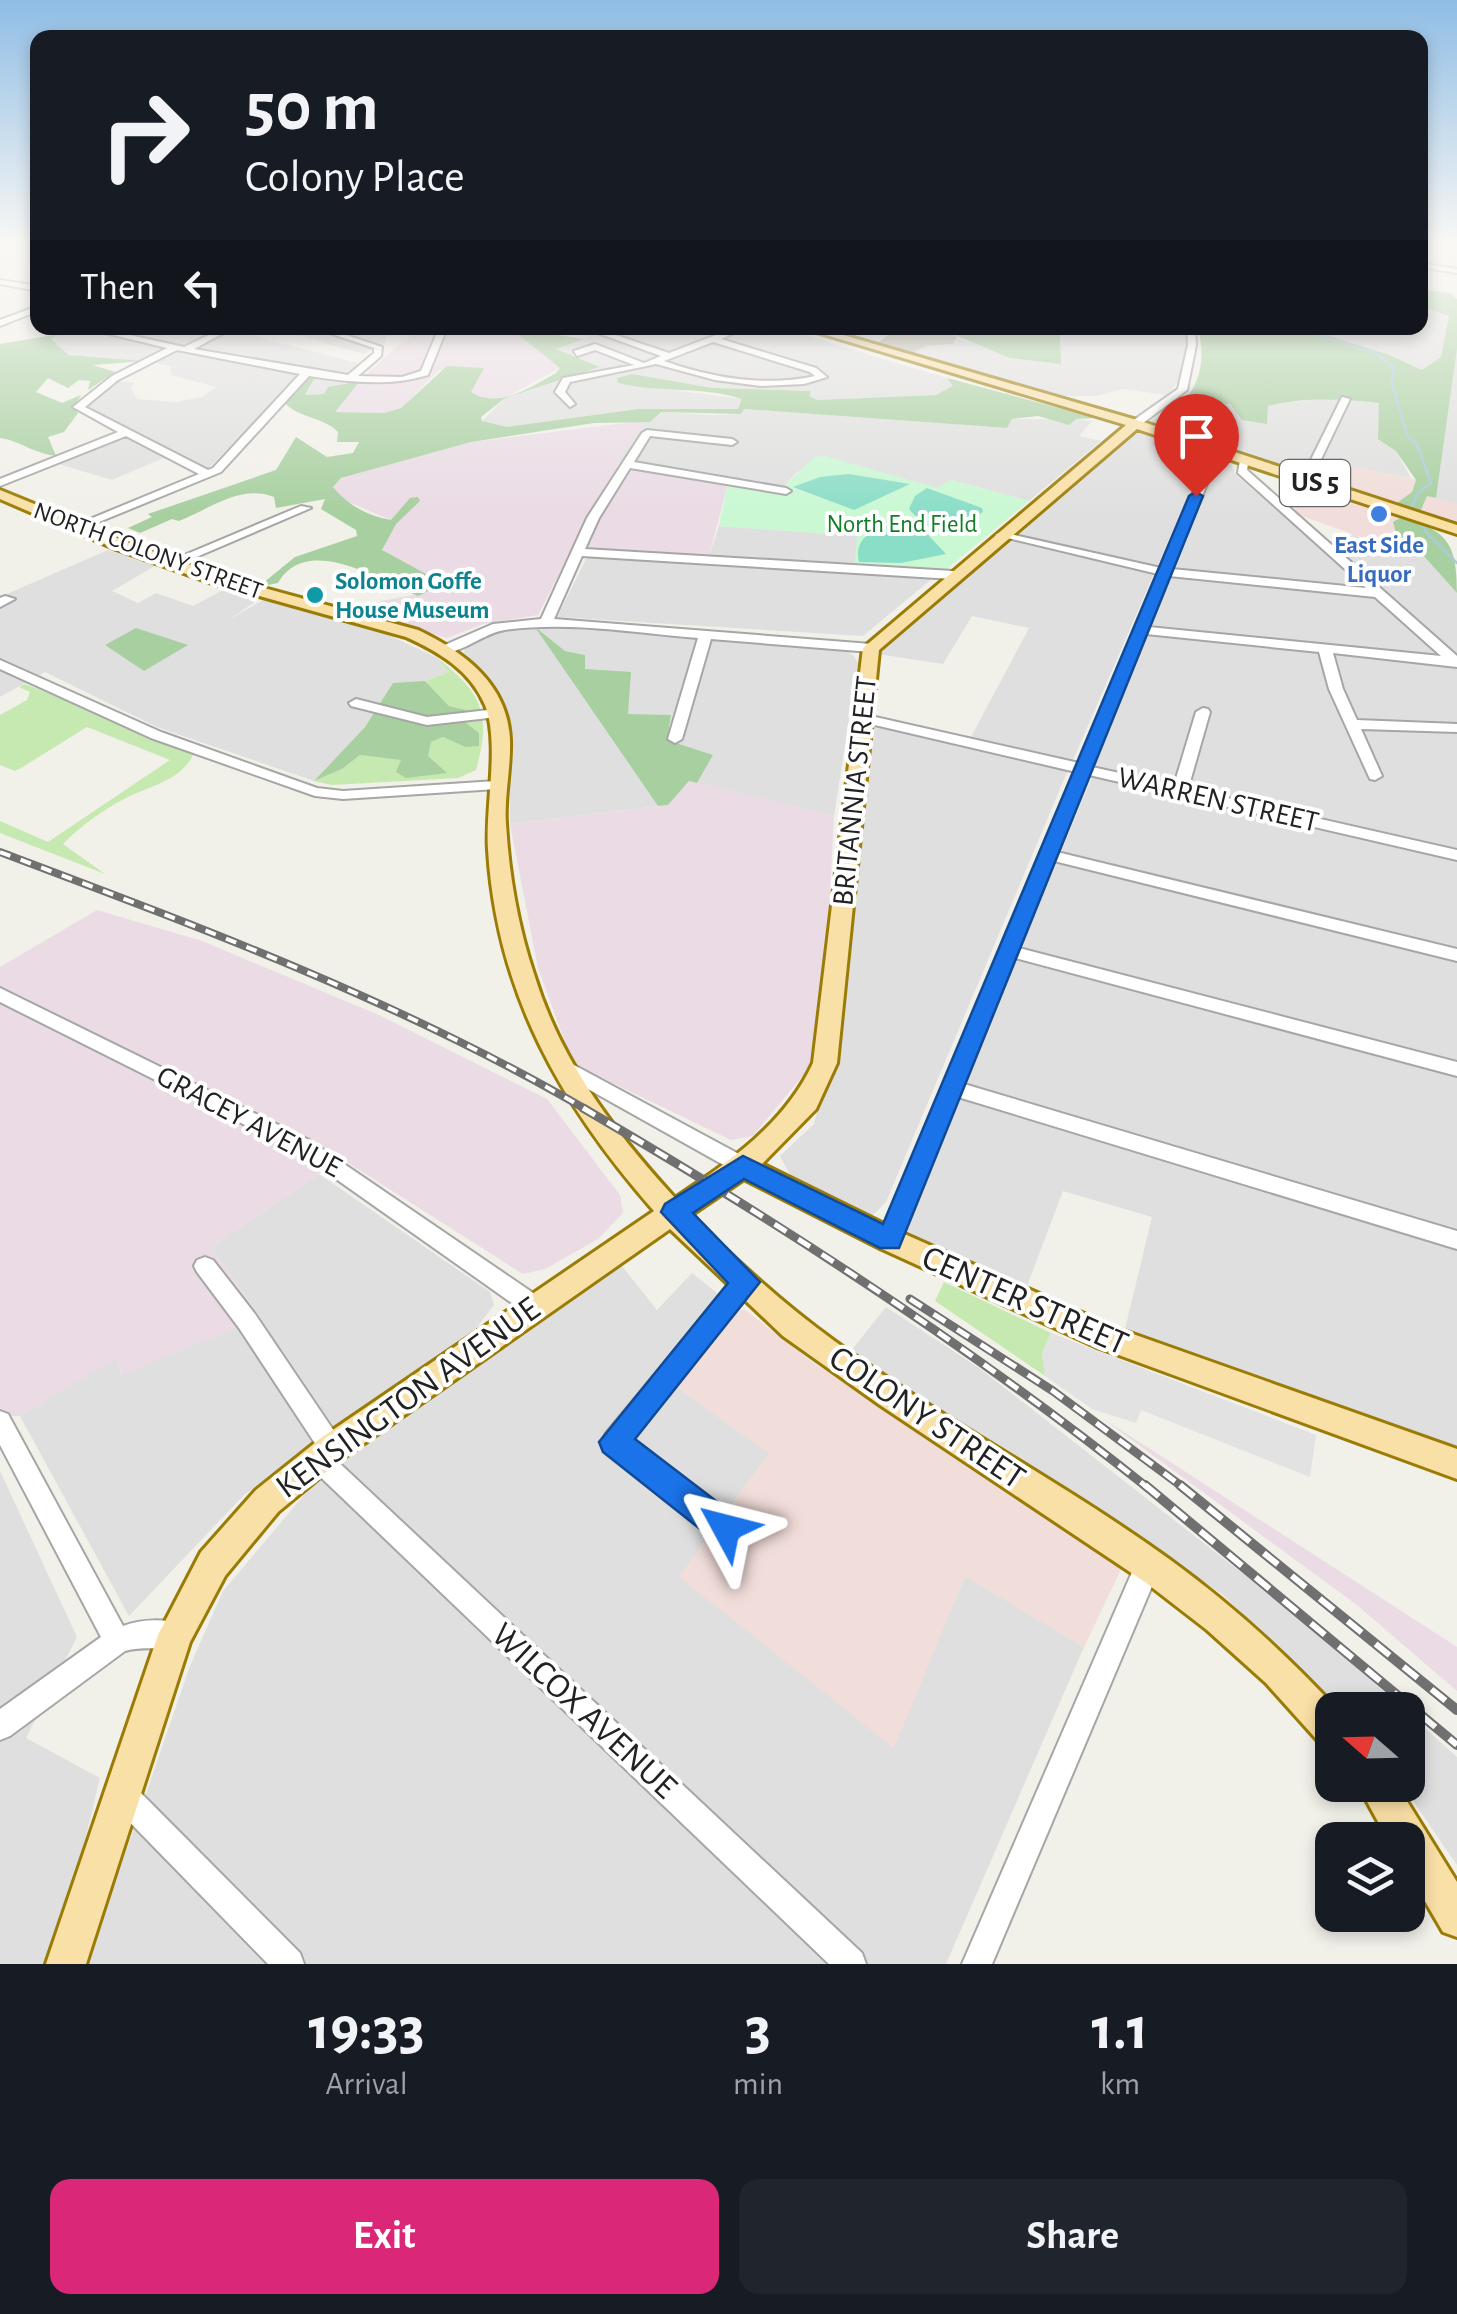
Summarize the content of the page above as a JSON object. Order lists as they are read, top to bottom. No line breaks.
{"streets":{"main road":["US 5","NORTH COLONY STREET","BRITANNIA STREET","CENTER STREET","KENSINGTON AVENUE","COLONY STREET"],"street":["WARREN STREET","GRACEY AVENUE","WILCOX AVENUE"]},"crossings":[["US 5","BRITANNIA STREET"],["BRITANNIA STREET","WARREN STREET"],["BRITANNIA STREET","CENTER STREET"],["BRITANNIA STREET","KENSINGTON AVENUE"],["BRITANNIA STREET","COLONY STREET"],["GRACEY AVENUE","KENSINGTON AVENUE"],["CENTER STREET","COLONY STREET"],["KENSINGTON AVENUE","COLONY STREET"],["KENSINGTON AVENUE","WILCOX AVENUE"]],"parks":["North End Field"],"places":["East Side Liquor","Solomon Goffe House Museum"],"north":"left","page":{"turn":["50 m","Colony Place"],"then":"Then","eta":["19:33","Arrival","3","min","1.1","km"],"buttons":["Exit","Share"]}}
